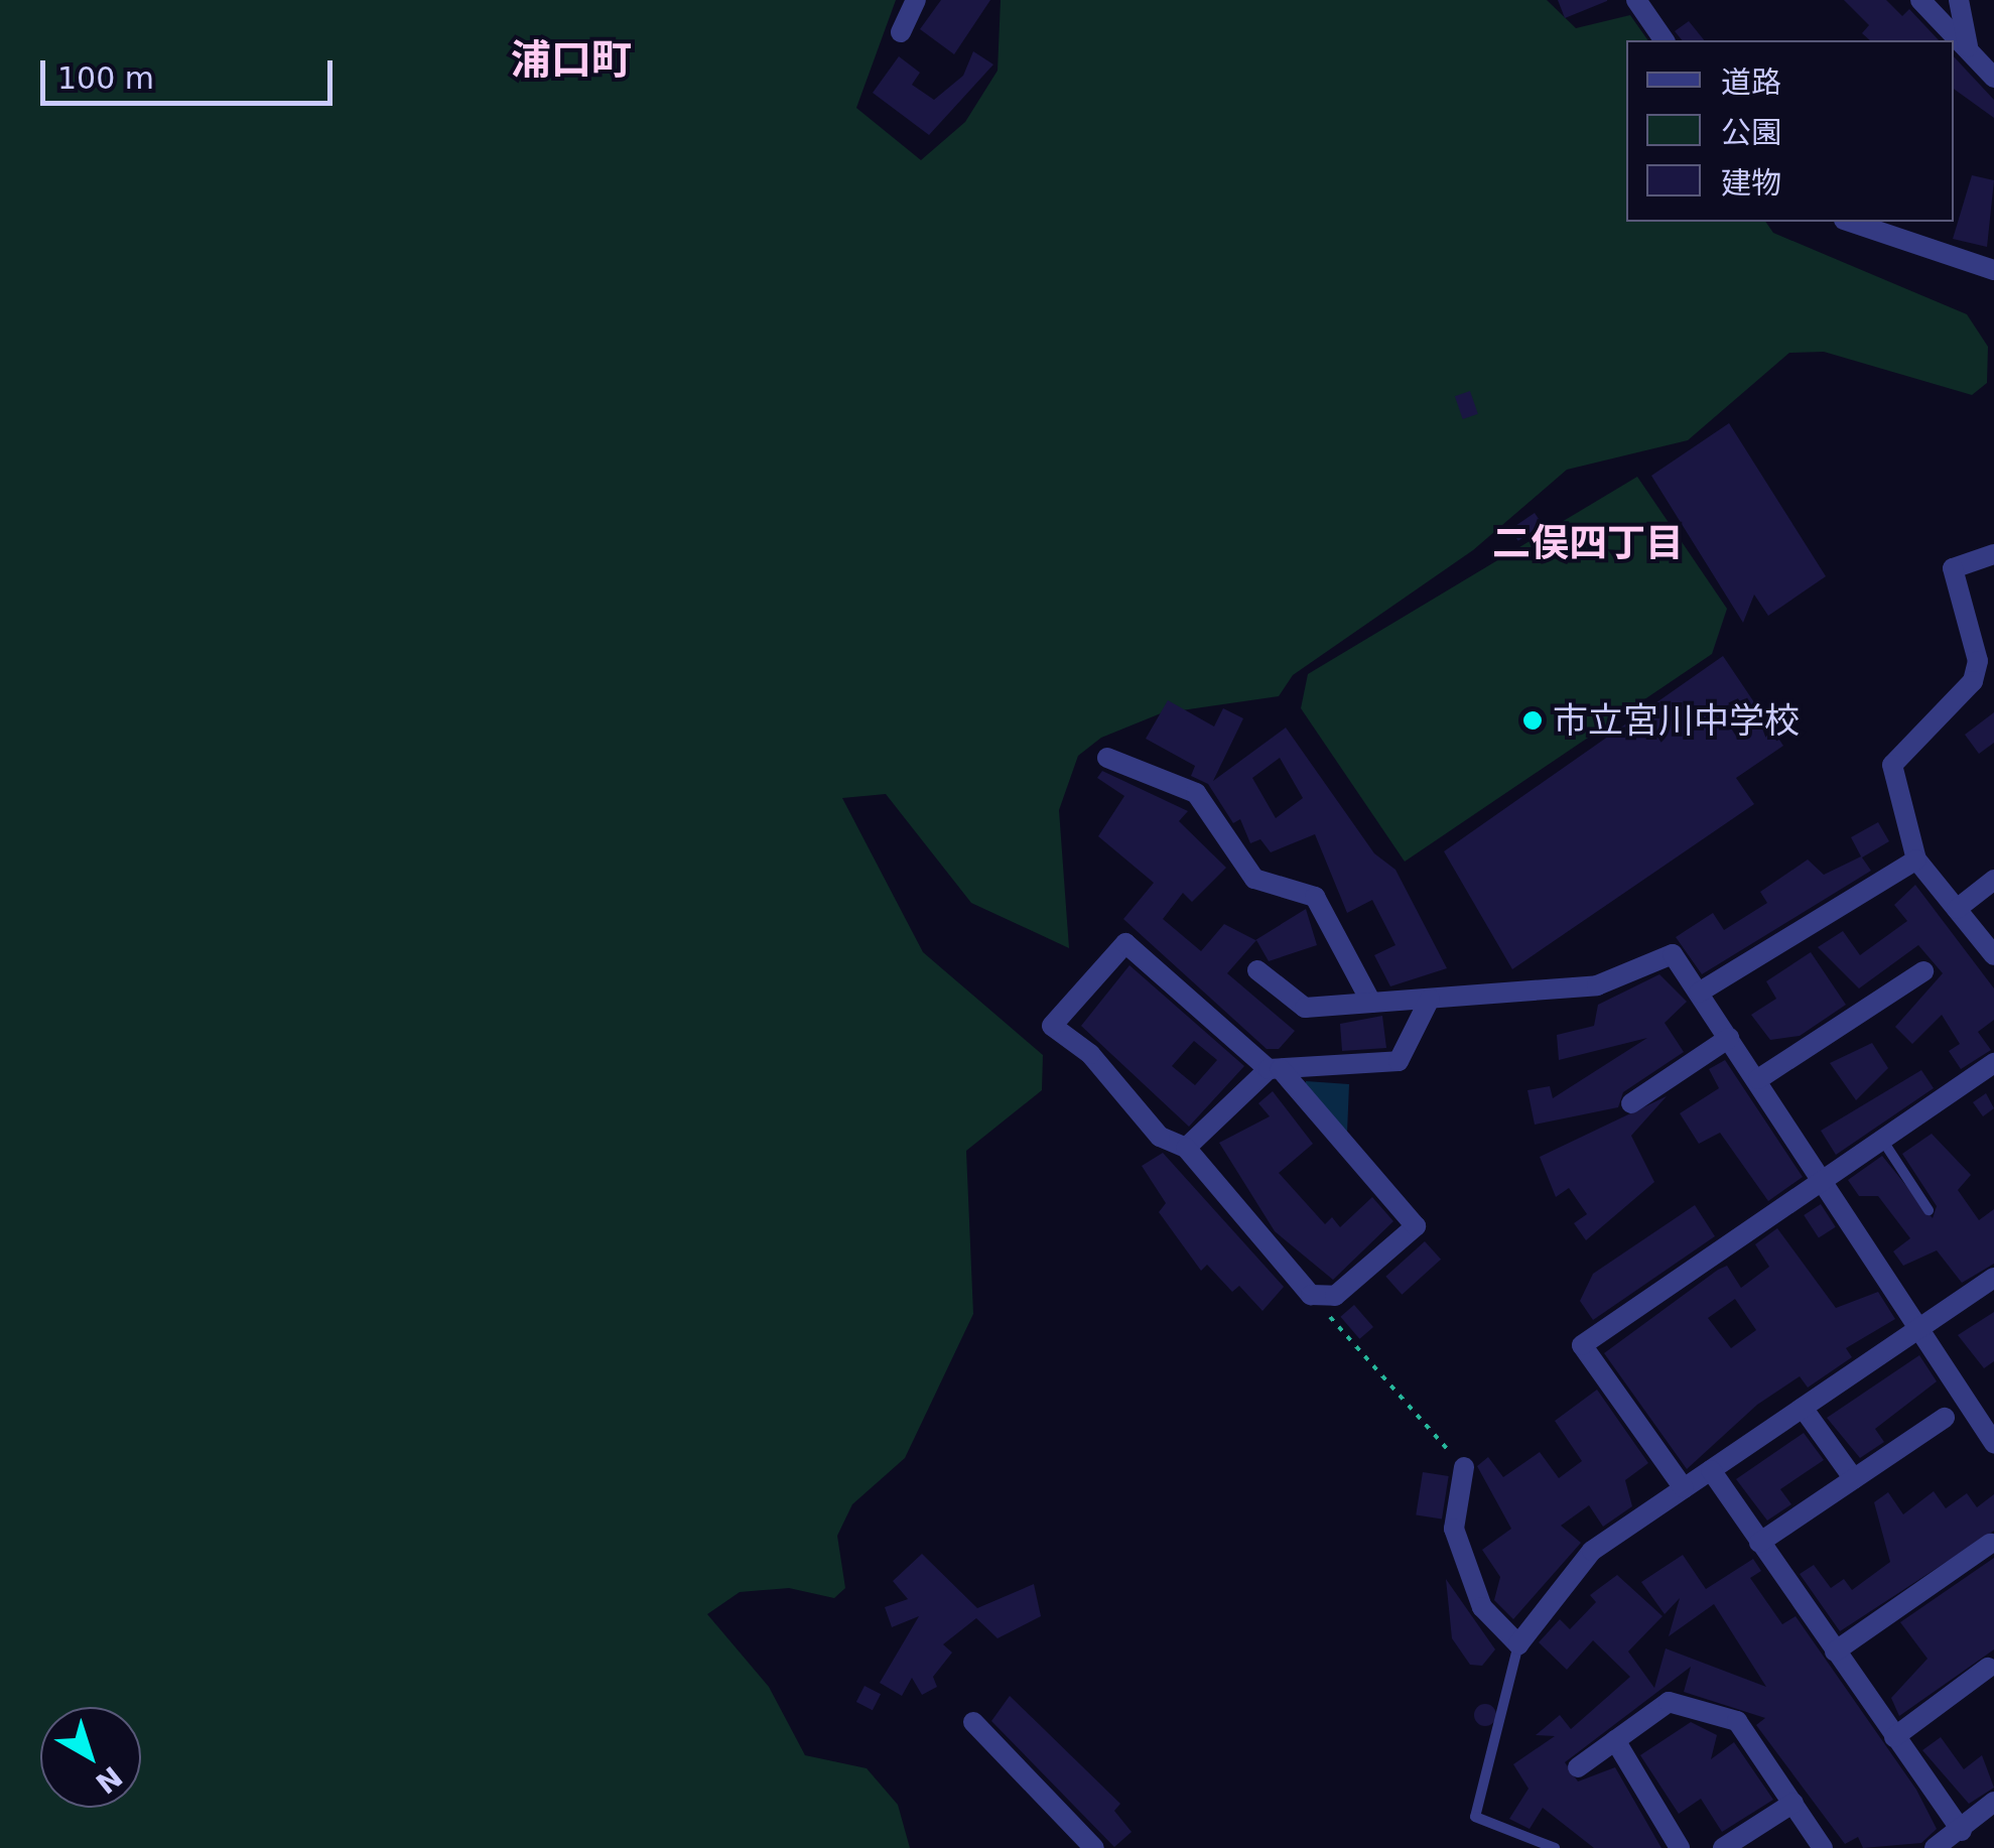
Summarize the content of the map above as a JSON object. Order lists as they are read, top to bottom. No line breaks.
{"districts":["浦口町","二俣四丁目"],"places":["市立宮川中学校"],"legend":["道路","公園","建物"],"scale_bar":"100 m","north":"bottom right"}
